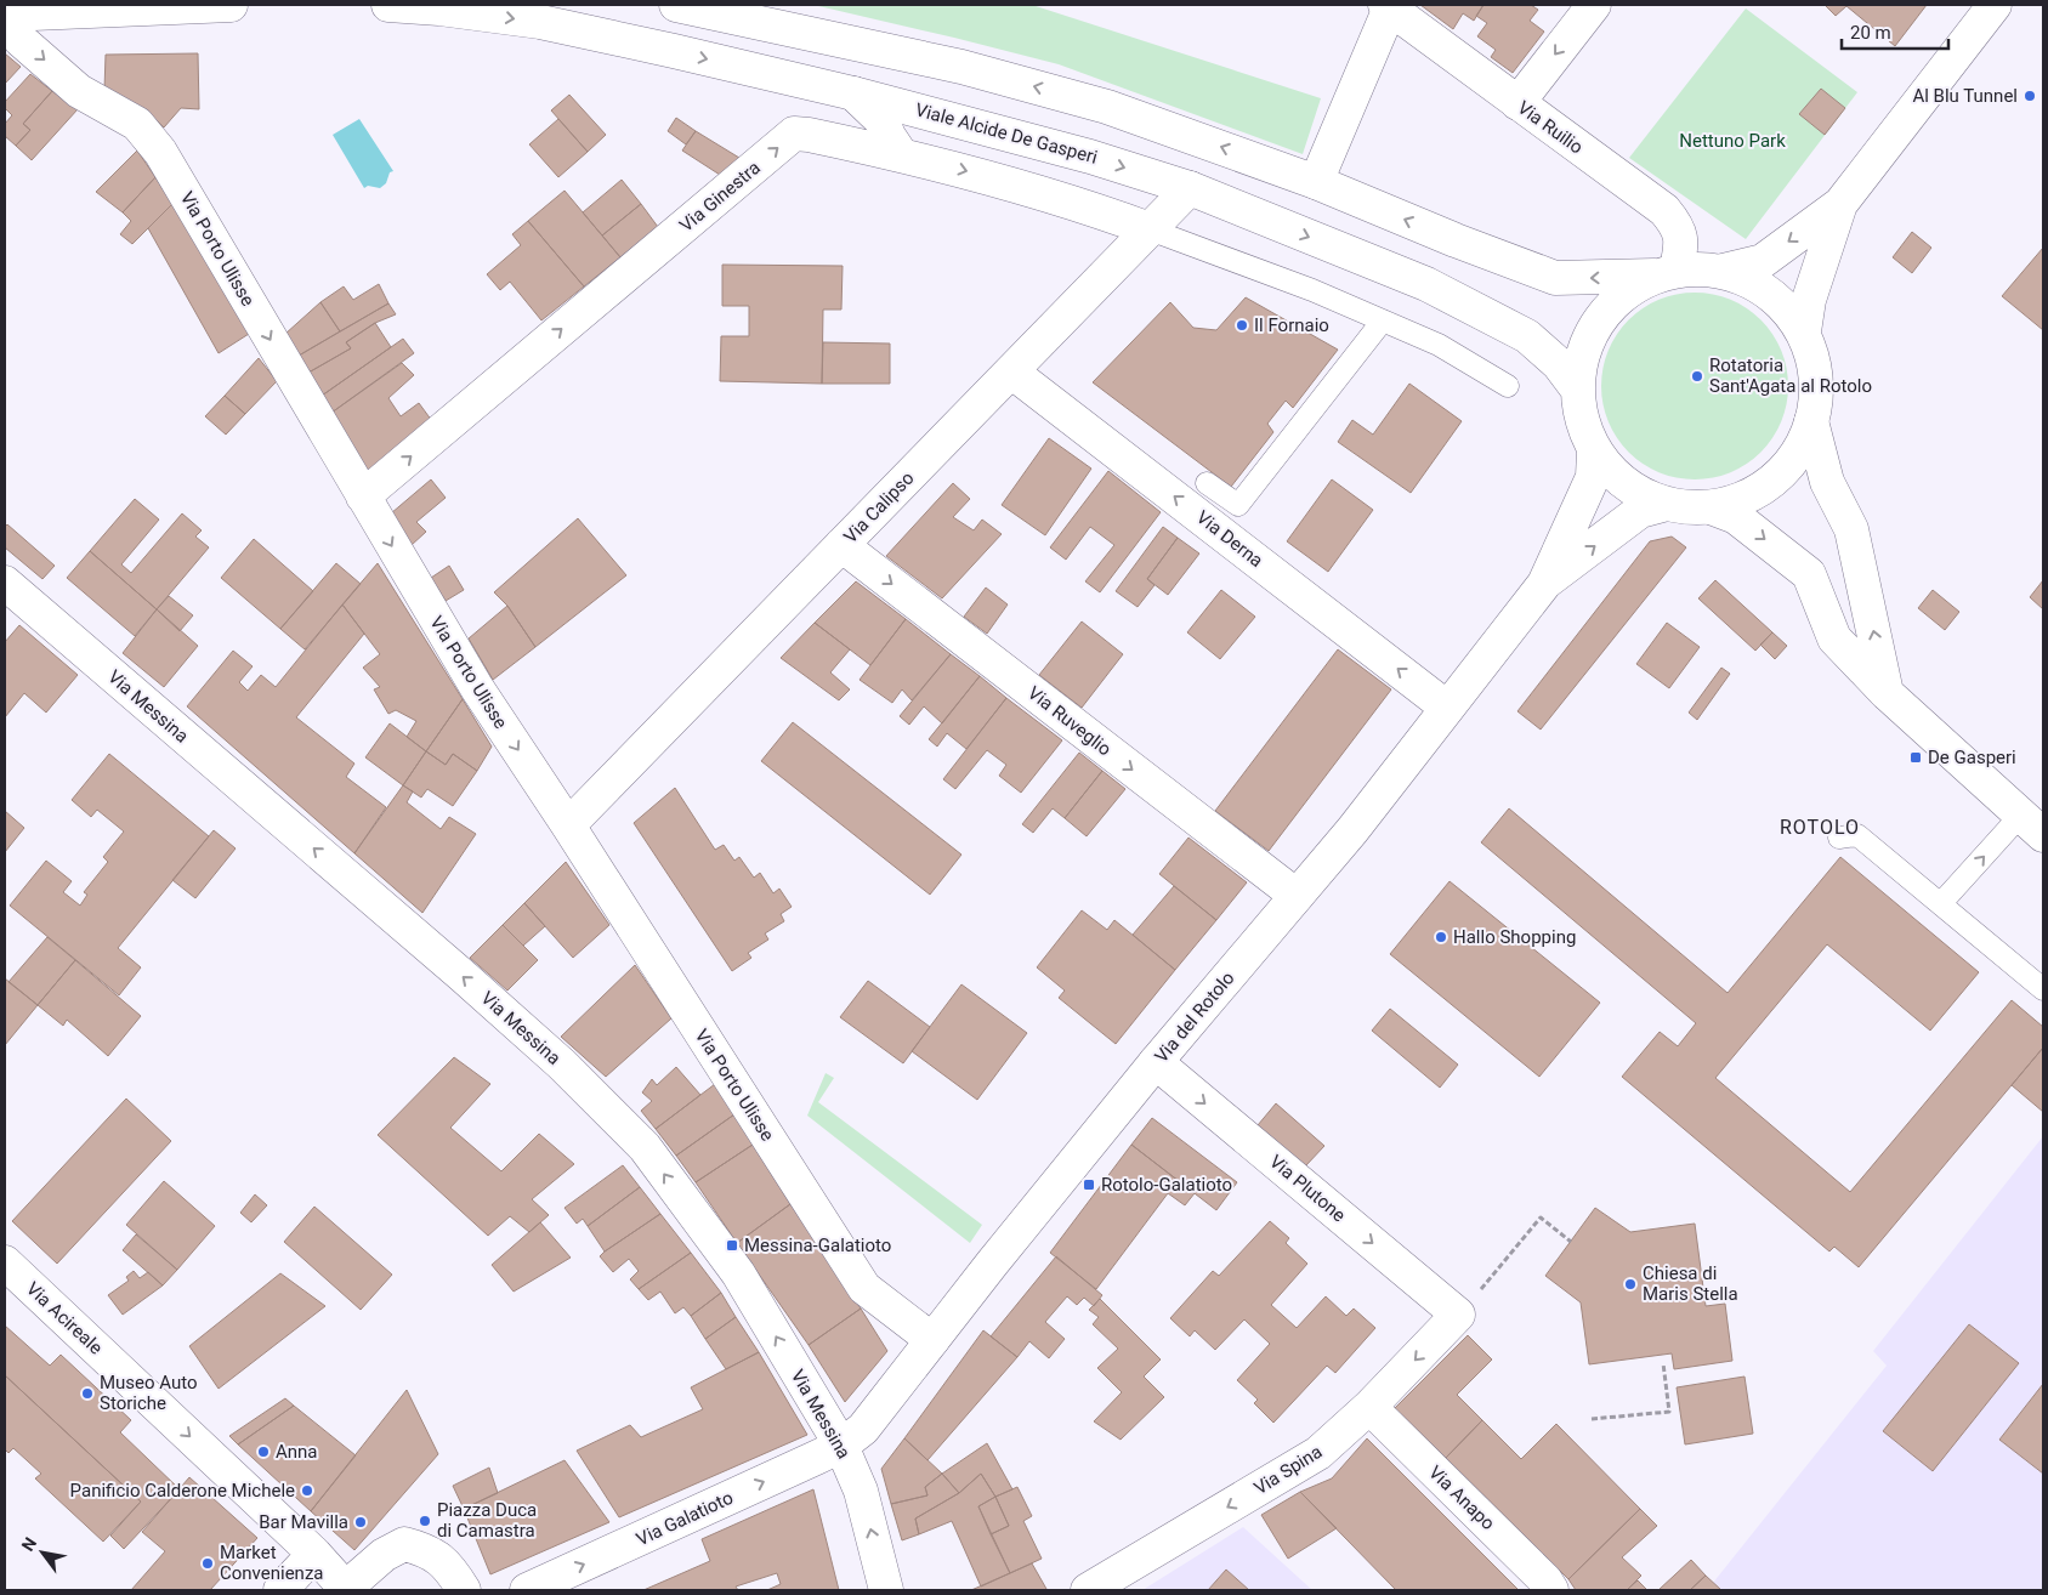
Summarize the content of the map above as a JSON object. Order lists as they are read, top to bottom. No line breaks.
{"streets":{"street":["Via Ruilio","Viale Alcide De Gasperi","Via Ginestra","Via Porto Ulisse","Via Calipso","Via Derna","Via Messina","Via Ruveglio","Via del Rotolo","Via Plutone","Via Acireale","Via Spina","Via Anapo","Via Galatioto"]},"crossings":[["Viale Alcide De Gasperi","Via Calipso"],["Via Ginestra","Via Porto Ulisse"],["Via Ginestra","Via Calipso"],["Via Porto Ulisse","Via Calipso"],["Via Porto Ulisse","Via del Rotolo"],["Via Calipso","Via Derna"],["Via Calipso","Via Ruveglio"],["Via Derna","Via del Rotolo"],["Via Messina","Via del Rotolo"],["Via Messina","Via Galatioto"],["Via Ruveglio","Via del Rotolo"],["Via del Rotolo","Via Plutone"],["Via del Rotolo","Via Galatioto"],["Via Plutone","Via Spina"],["Via Spina","Via Anapo"]],"one_way":["Via Ginestra","Via Porto Ulisse","Via Derna","Via Messina","Via Ruveglio","Via Plutone","Via Acireale","Via Spina","Via Galatioto"],"districts":["ROTOLO"],"parks":["Nettuno Park"],"places":{"other":["Al Blu Tunnel","Il Fornaio","Rotatoria Sant'Agata al Rotolo","Hallo Shopping","Chiesa di Maris Stella","Museo Auto Storiche","Anna","Panificio Calderone Michele","Piazza Duca di Camastra","Bar Mavilla","Market Convenienza"],"transit":["De Gasperi","Rotolo-Galatioto","Messina-Galatioto"]},"scale_bar":"20 m","north":"top left"}
